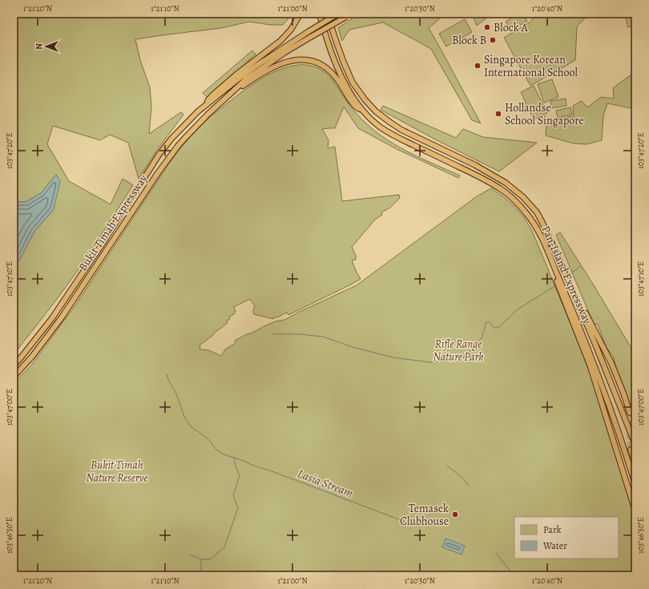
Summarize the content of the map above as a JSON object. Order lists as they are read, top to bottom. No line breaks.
{"streets":{"highway":["Bukit Timah Expressway","Pan-Island Expressway"]},"water":["Lasia Stream"],"parks":["Rifle Range Nature Park","Bukit Timah Nature Reserve"],"places":["Block A","Block B","Singapore Korean International School","Hollandse School Singapore","Temasek Clubhouse"],"legend":["Park","Water"],"north":"left","coordinates":["1°21'20\"N","1°21'10\"N","1°21'00\"N","1°20'50\"N","1°20'40\"N","103°47'20\"E","103°47'10\"E","103°47'00\"E","103°46'50\"E"]}
